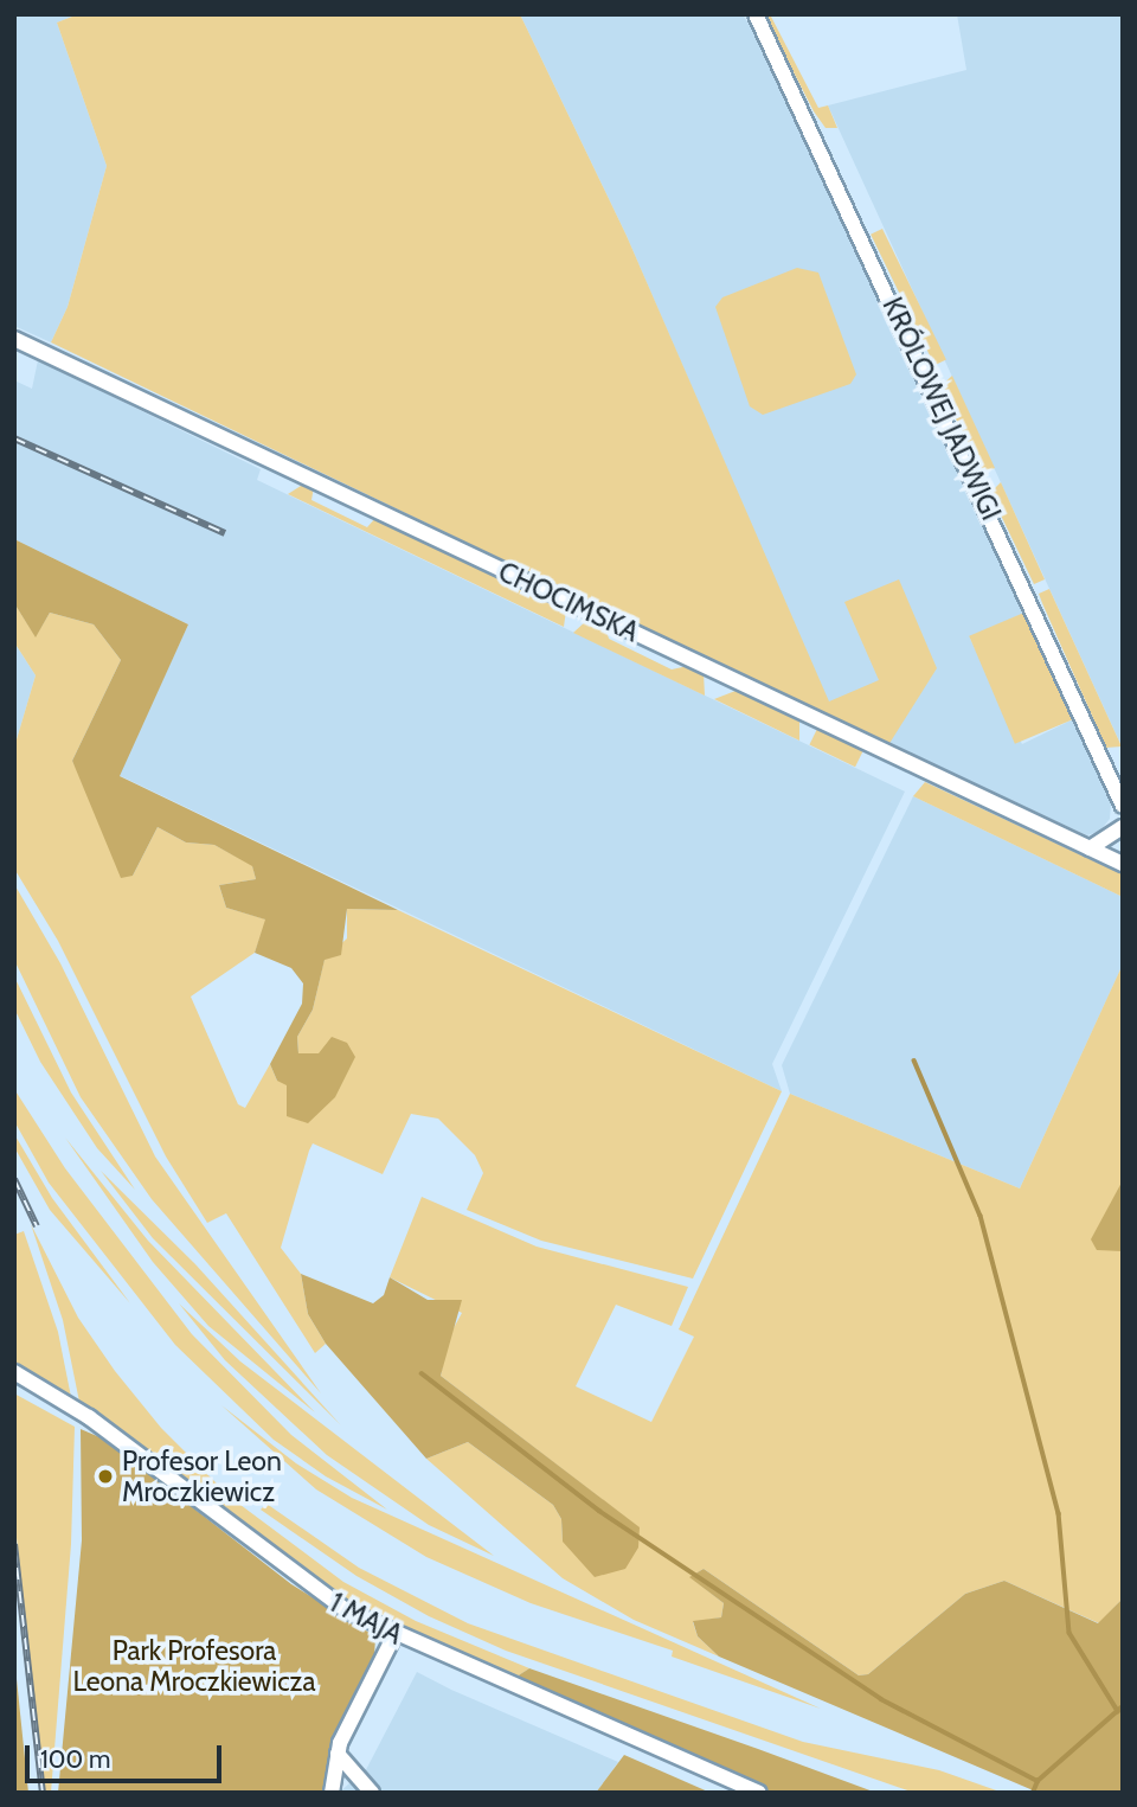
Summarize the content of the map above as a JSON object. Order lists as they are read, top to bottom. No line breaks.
{"streets":{"street":["KRÓLOWEJ JADWIGI","CHOCIMSKA","1 MAJA"]},"parks":["Park Profesora Leona Mroczkiewicza"],"places":["Profesor Leon Mroczkiewicz"],"scale_bar":"100 m"}
